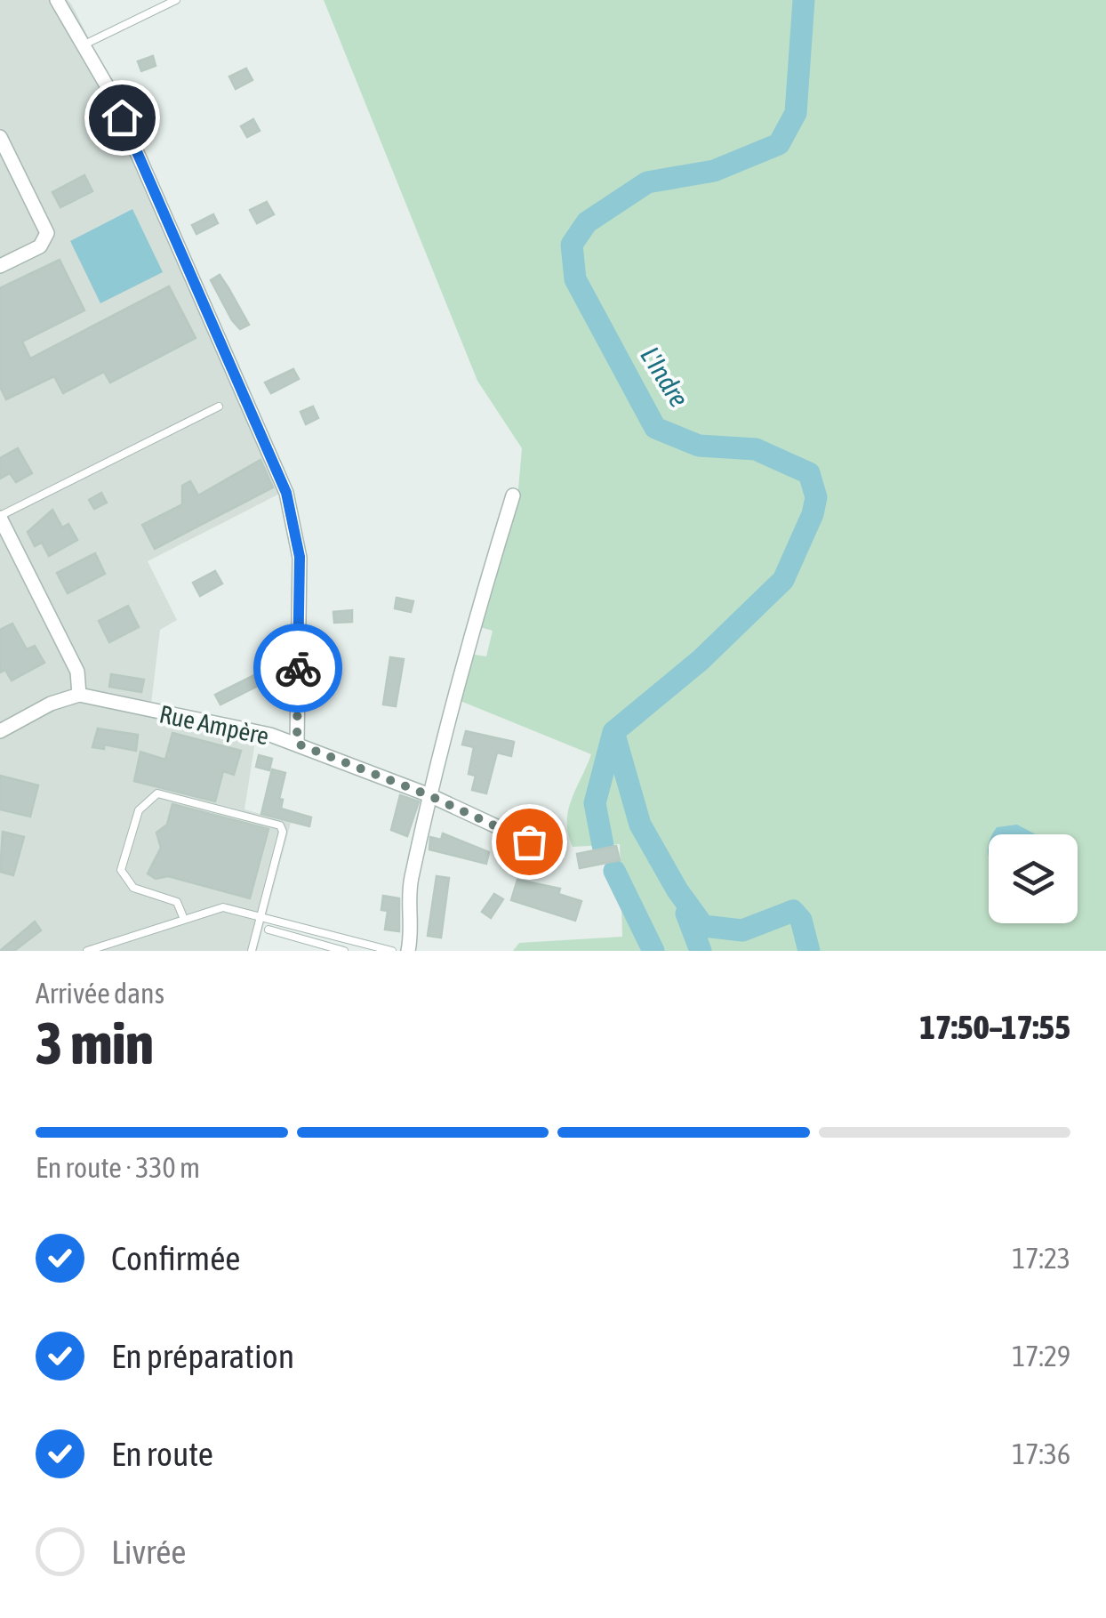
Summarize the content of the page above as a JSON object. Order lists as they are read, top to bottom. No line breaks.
{"streets":{"street":["Rue Ampère"]},"water":["L'Indre"],"page":{"heading":["3 min","Arrivée dans","17:50–17:55"],"bar":"En route · 330 m","list":[["Confirmée","17:23"],["En préparation","17:29"],["En route","17:36"],"Livrée"]}}
